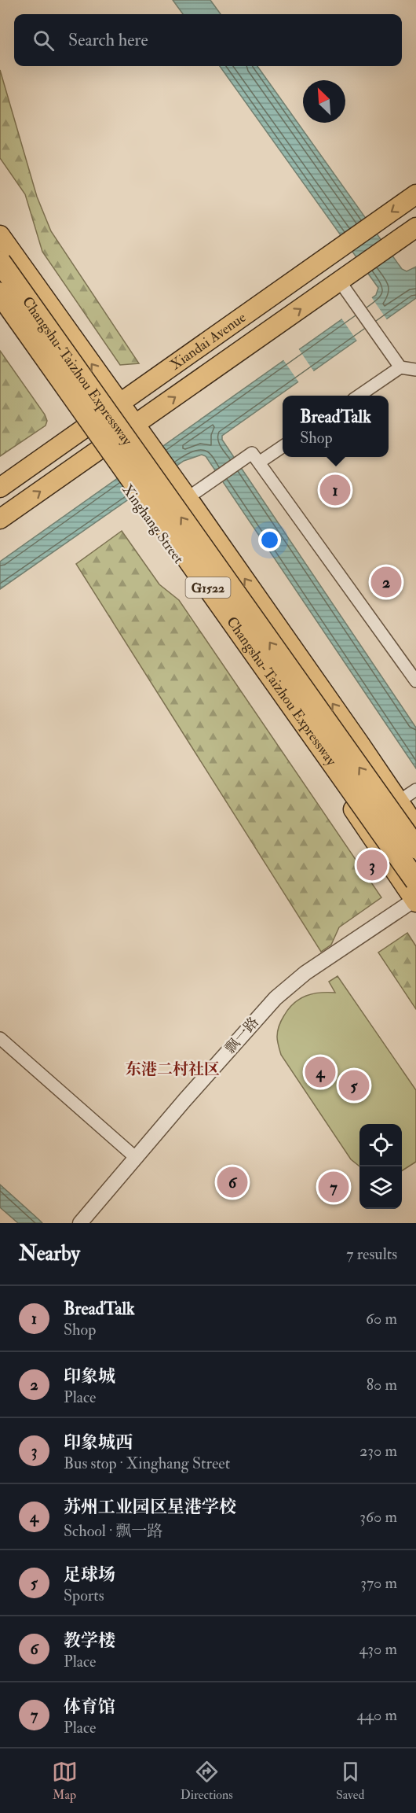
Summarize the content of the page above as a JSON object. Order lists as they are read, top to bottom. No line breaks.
{"streets":{"highway":["Changshu-Taizhou Expressway","G1522"],"main road":["Xiandai Avenue","Xinghang Street"],"street":["飘一路"]},"crossings":[["Xiandai Avenue","Xinghang Street"],["Changshu-Taizhou Expressway","Xinghang Street"],["Changshu-Taizhou Expressway","飘一路"],["Xinghang Street","飘一路"]],"districts":["东港二村社区"],"north":"top left","page":{"search":"Search here","popup":["BreadTalk","Shop"],"pins":["1","2","3","4","5","6","7"],"heading":["Nearby","7 results"],"list":[{"mark":"1","name":"BreadTalk","note":"Shop","value":"60 m"},{"mark":"2","name":"印象城","note":"Place","value":"80 m"},{"mark":"3","name":"印象城西","note":"Bus stop · Xinghang Street","value":"230 m"},{"mark":"4","name":"苏州工业园区星港学校","note":"School · 飘一路","value":"360 m"},{"mark":"5","name":"足球场","note":"Sports","value":"370 m"},{"mark":"6","name":"教学楼","note":"Place","value":"430 m"},{"mark":"7","name":"体育馆","note":"Place","value":"440 m"}],"nav":["Map","Directions","Saved"]}}
